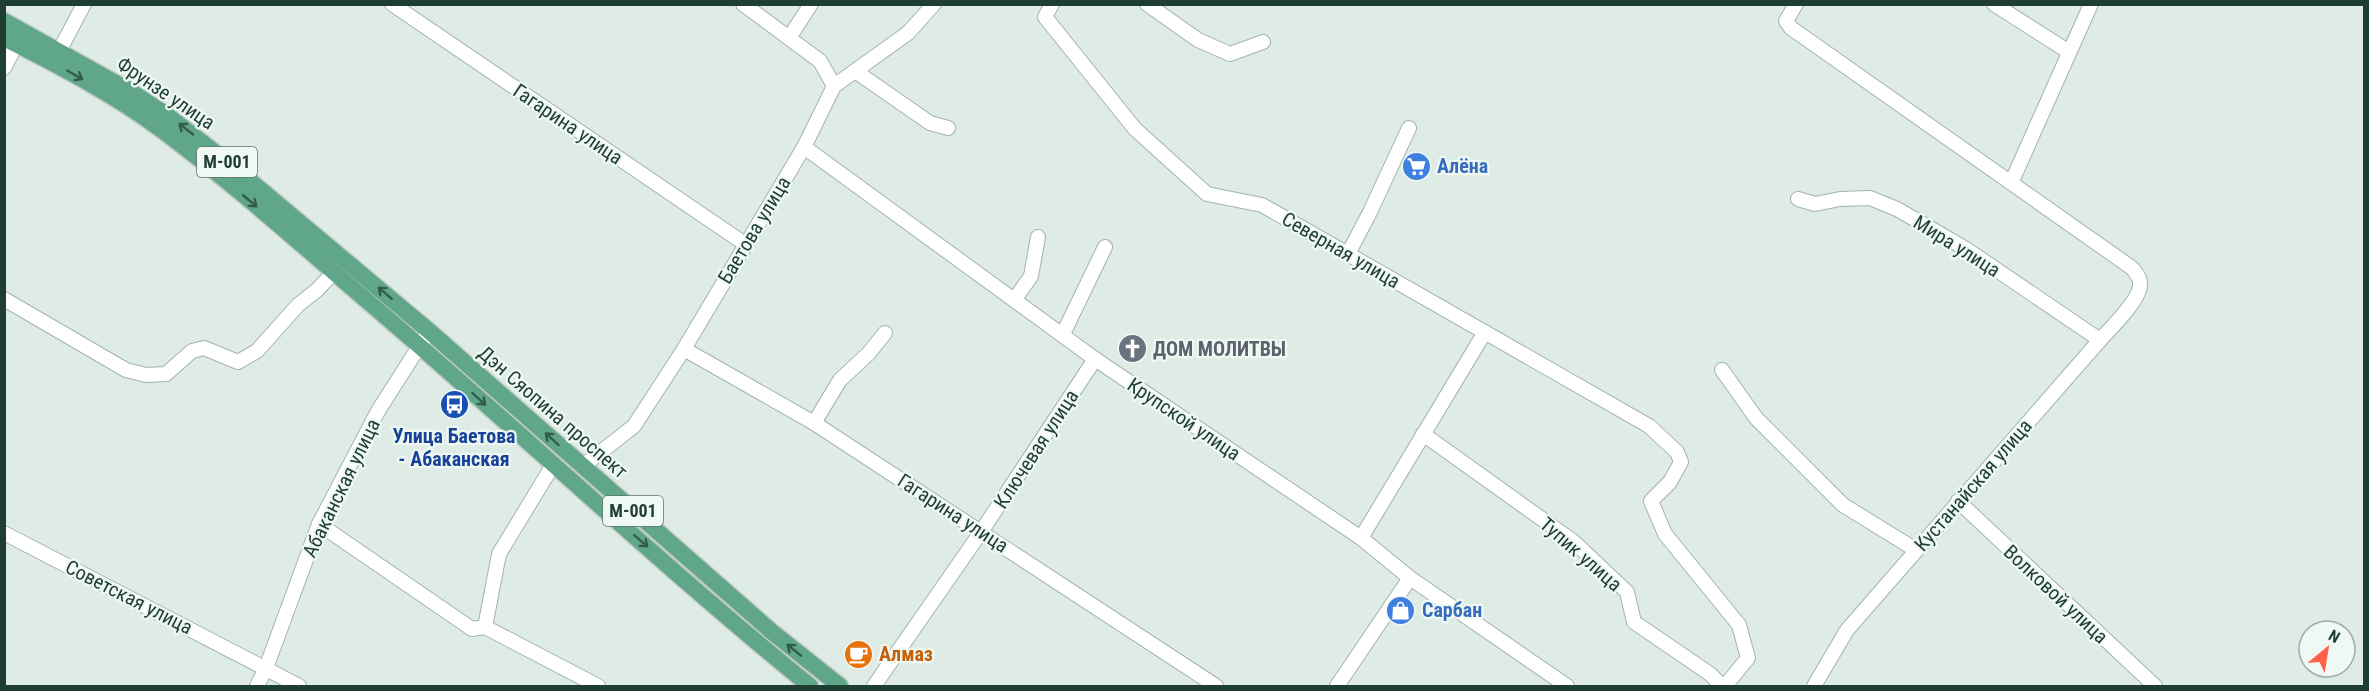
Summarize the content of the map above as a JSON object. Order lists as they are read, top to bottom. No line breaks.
{"streets":{"main road":["Фрунзе улица","M-001","Дэн Сяопина проспект"],"street":["Гагарина улица","Баетова улица","Мира улица","Северная улица","Крупской улица","Ключевая улица","Кустанайская улица","Абаканская улица","Тупик улица","Волковой улица","Советская улица"]},"crossings":[["Фрунзе улица","Дэн Сяопина проспект"],["Фрунзе улица","Абаканская улица"],["Гагарина улица","Баетова улица"],["Гагарина улица","Ключевая улица"],["Баетова улица","Дэн Сяопина проспект"],["Баетова улица","Крупской улица"],["Мира улица","Кустанайская улица"],["Северная улица","Тупик улица"],["Дэн Сяопина проспект","Абаканская улица"],["Крупской улица","Ключевая улица"],["Кустанайская улица","Волковой улица"],["Абаканская улица","Советская улица"]],"places":{"supermarket":["Алёна"],"church":["ДОМ МОЛИТВЫ"],"bus stop":["Улица Баетова - Абаканская"],"shop":["Сарбан"],"cafe":["Алмаз"]},"north":"top right"}
